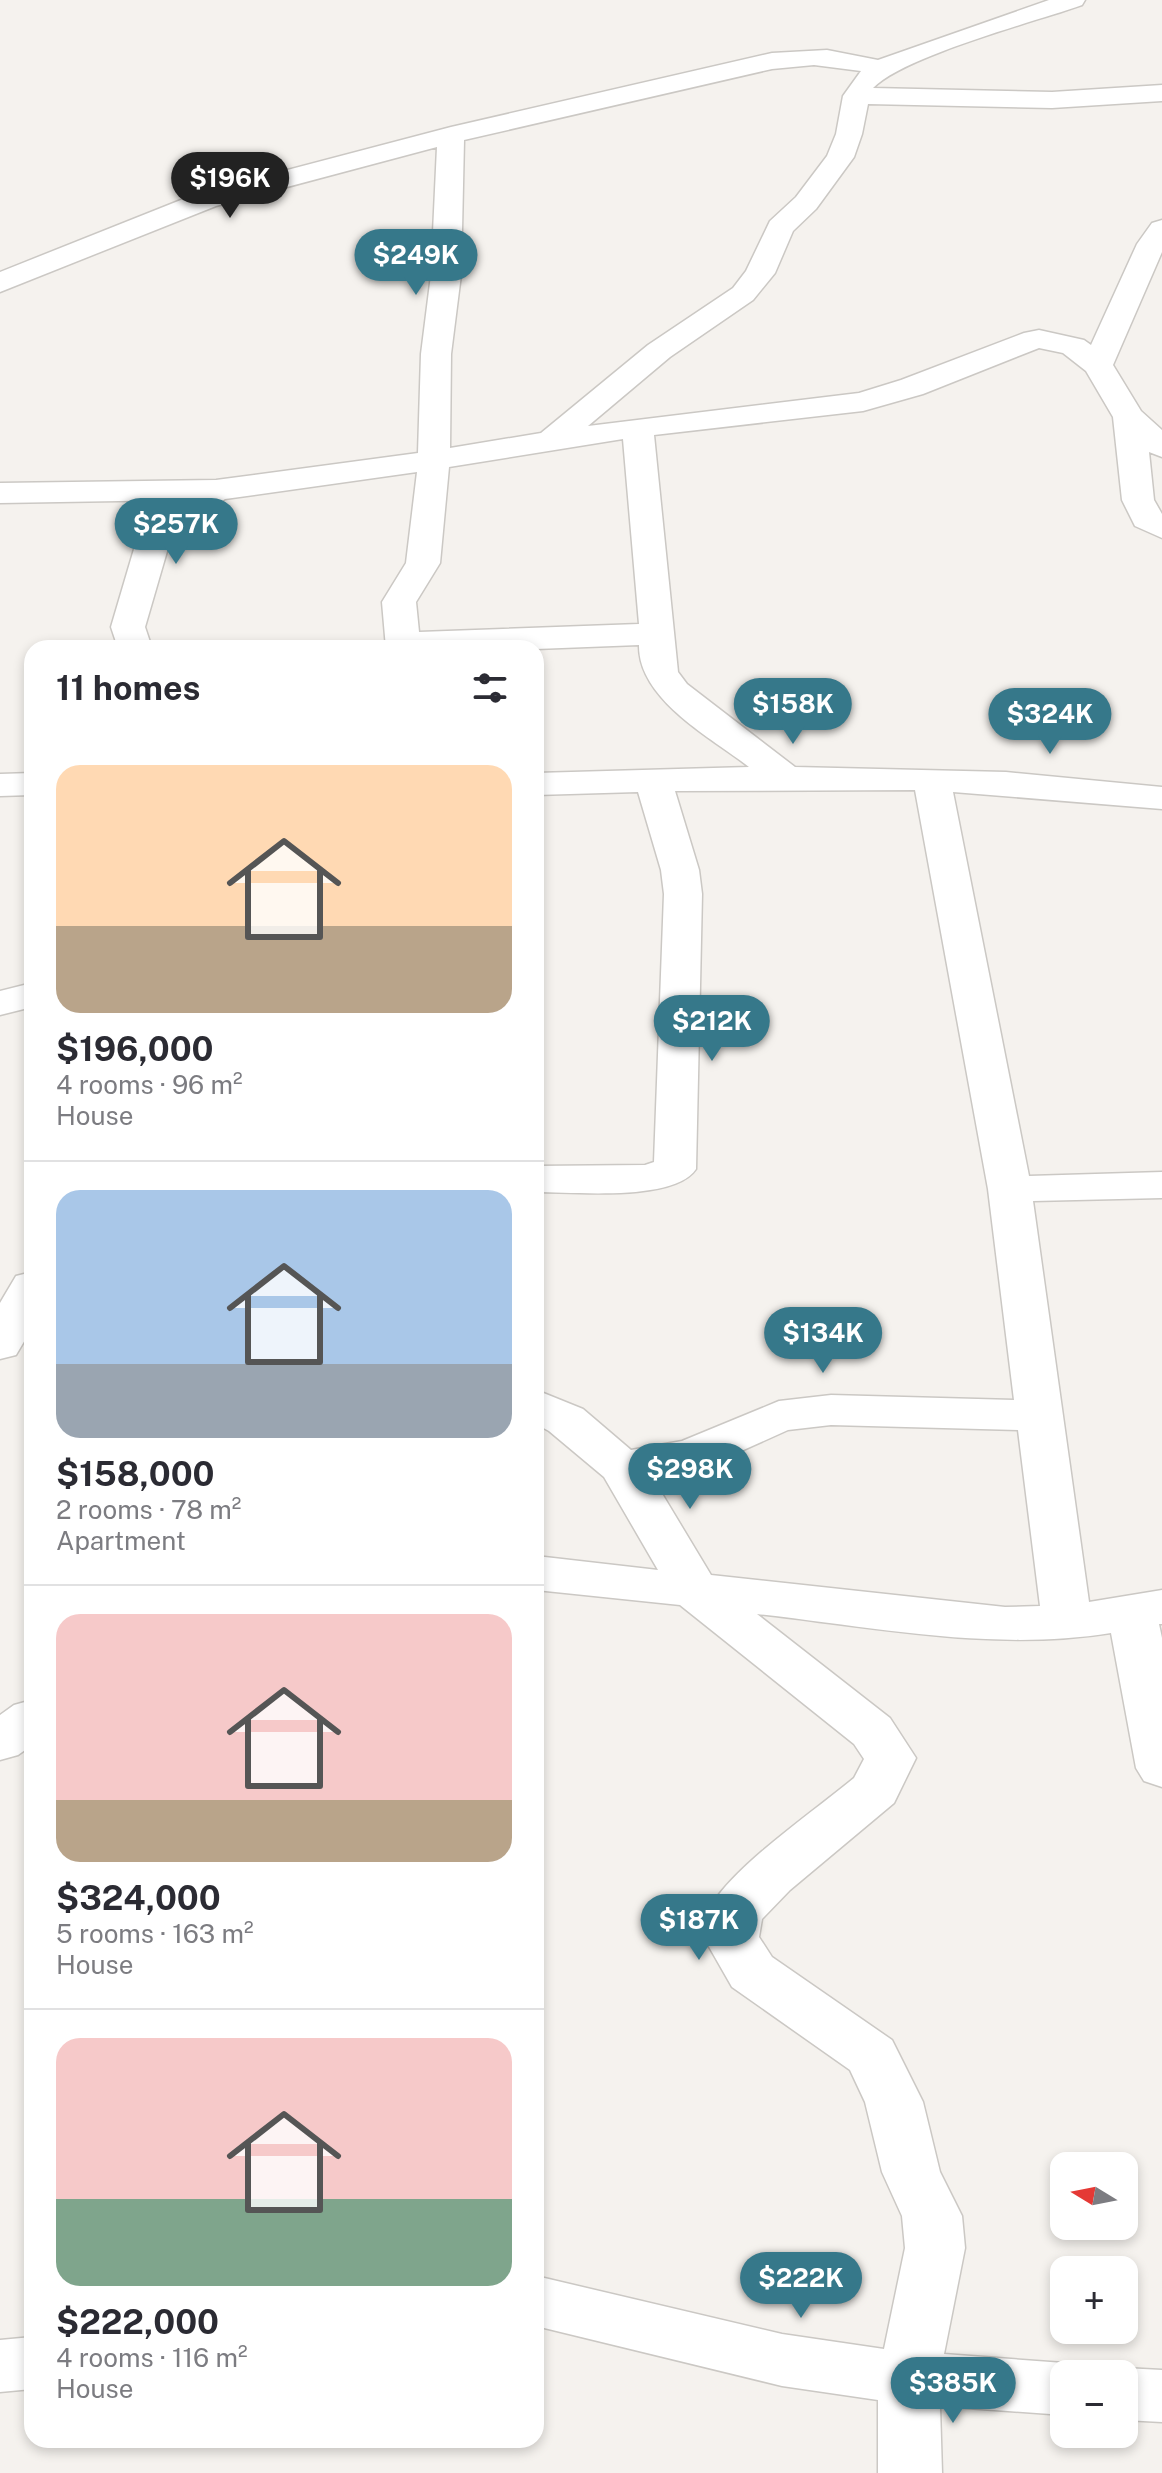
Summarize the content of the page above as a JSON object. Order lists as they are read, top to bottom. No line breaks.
{"north":"left","page":{"price":["$196K","$249K","$257K","$158K","$324K","$212K","$134K","$298K","$187K","$222K","$385K"],"heading":"11 homes","list":[{"name":"$196,000","note":"4 rooms · 96 m² · House"},{"name":"$158,000","note":"2 rooms · 78 m² · Apartment"},{"name":"$324,000","note":"5 rooms · 163 m² · House"},{"name":"$222,000","note":"4 rooms · 116 m² · House"}],"map_buttons":["+","−"]}}
